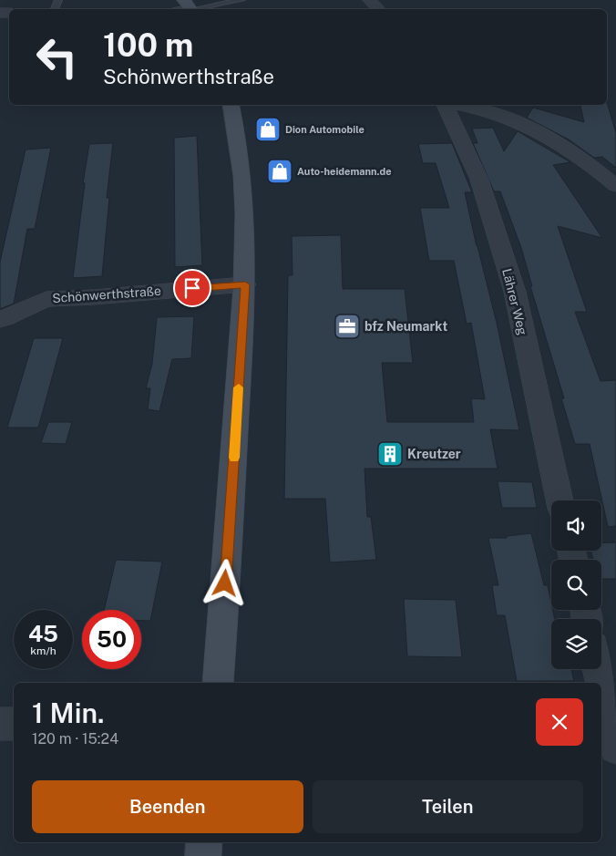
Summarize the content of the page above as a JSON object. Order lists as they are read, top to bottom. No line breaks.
{"streets":{"street":["Schönwerthstraße","Lährer Weg"]},"places":{"shop":["Dion Automobile","Auto-heidemann.de"],"office":["bfz Neumarkt"],"building":["Kreutzer"]},"page":{"turn":["100 m","Schönwerthstraße"],"speed":"45 km/h","limit":"50","heading":["1 Min.","120 m · 15:24"],"buttons":["Beenden","Teilen"]}}
